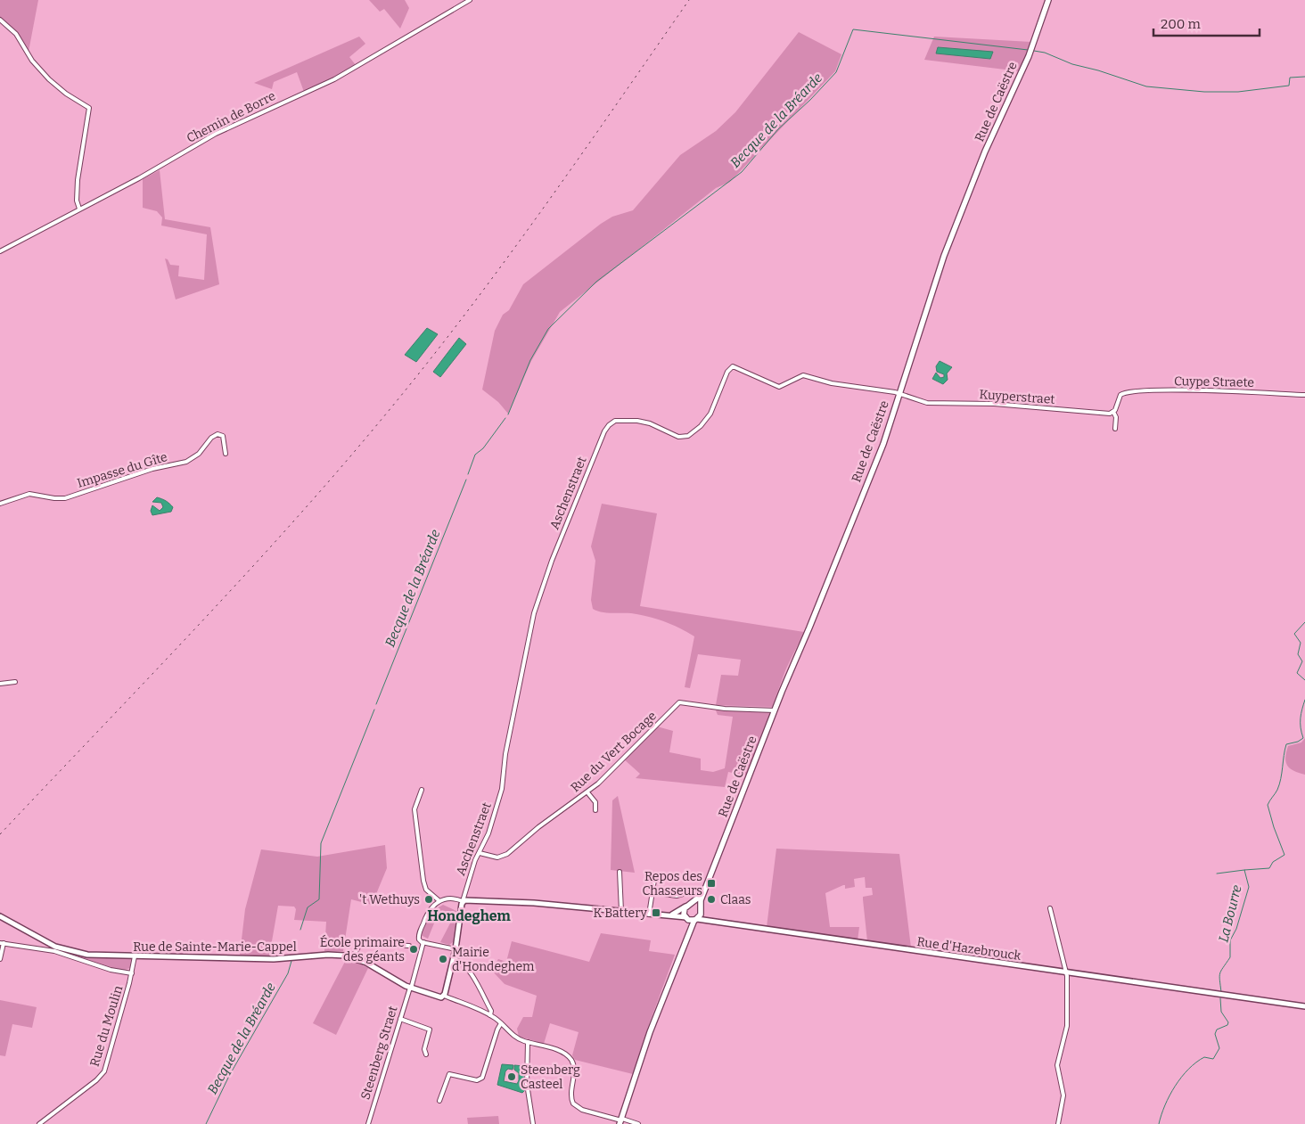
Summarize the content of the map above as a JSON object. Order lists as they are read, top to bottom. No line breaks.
{"streets":{"main road":["Rue de Caëstre"],"street":["Chemin de Borre","Cuype Straete","Kuyperstraet","Impasse du Gîte","Aschenstraet","Rue du Vert Bocage","Rue de Sainte-Marie-Cappel","Rue d'Hazebrouck","Rue du Moulin","Steenberg Straet"]},"crossings":[["Rue de Caëstre","Kuyperstraet"],["Rue de Caëstre","Aschenstraet"],["Rue de Caëstre","Rue du Vert Bocage"],["Cuype Straete","Kuyperstraet"],["Kuyperstraet","Aschenstraet"],["Aschenstraet","Rue du Vert Bocage"],["Rue de Sainte-Marie-Cappel","Rue du Moulin"],["Rue de Sainte-Marie-Cappel","Steenberg Straet"]],"districts":["Hondeghem"],"water":["Becque de la Bréarde","La Bourre"],"places":{"transit":["Repos des Chasseurs","K Battery"],"other":["'t Wethuys","Claas","École primaire des géants","Mairie d'Hondeghem","Steenberg Casteel"]},"scale_bar":"200 m"}
